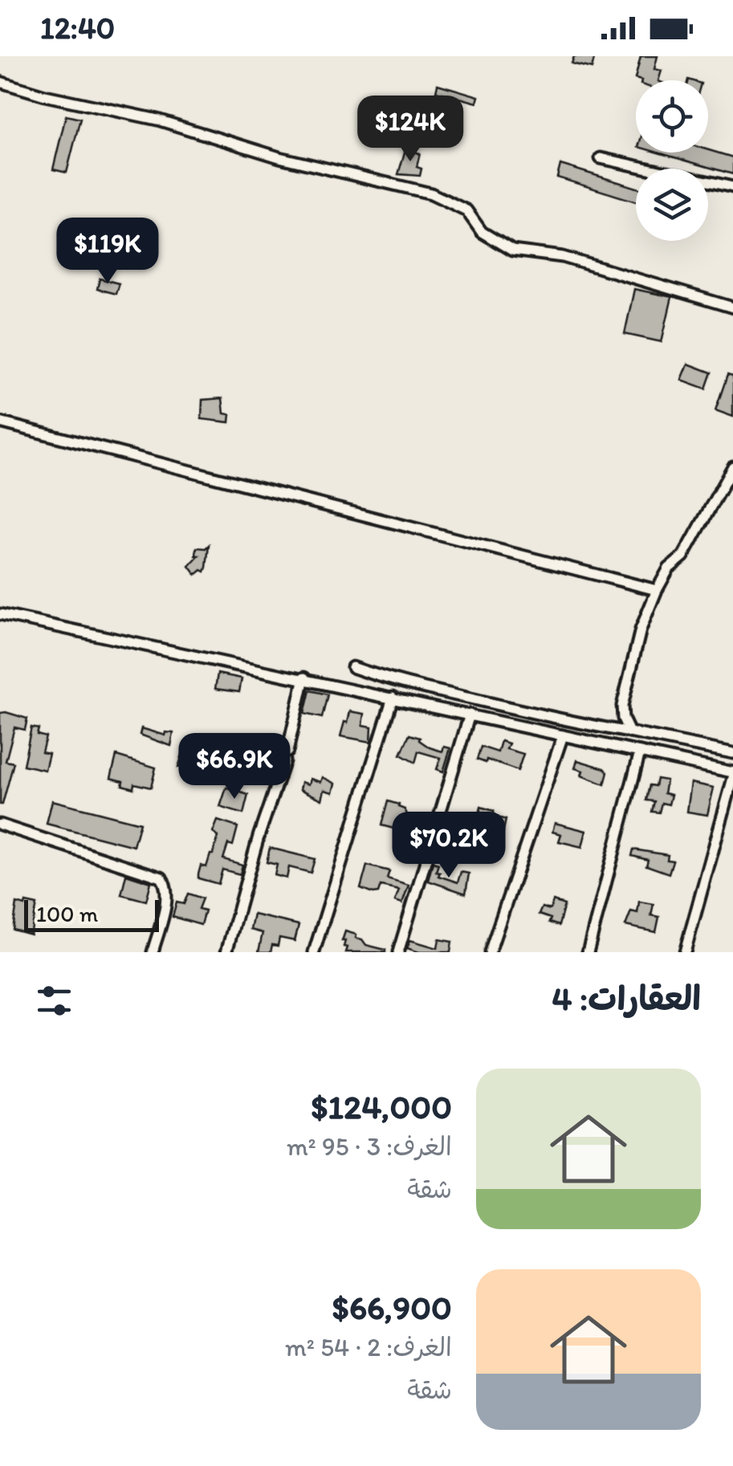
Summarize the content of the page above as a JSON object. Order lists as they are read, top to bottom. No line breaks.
{"scale_bar":"100 m","page":{"status":"12:40","price":["$124K","$119K","$66.9K","$70.2K"],"scale":"100 m","heading":"العقارات: 4","list":[{"name":"$124,000","note":"الغرف: 3 · 95 m² · شقة"},{"name":"$66,900","note":"الغرف: 2 · 54 m² · شقة"}]}}
